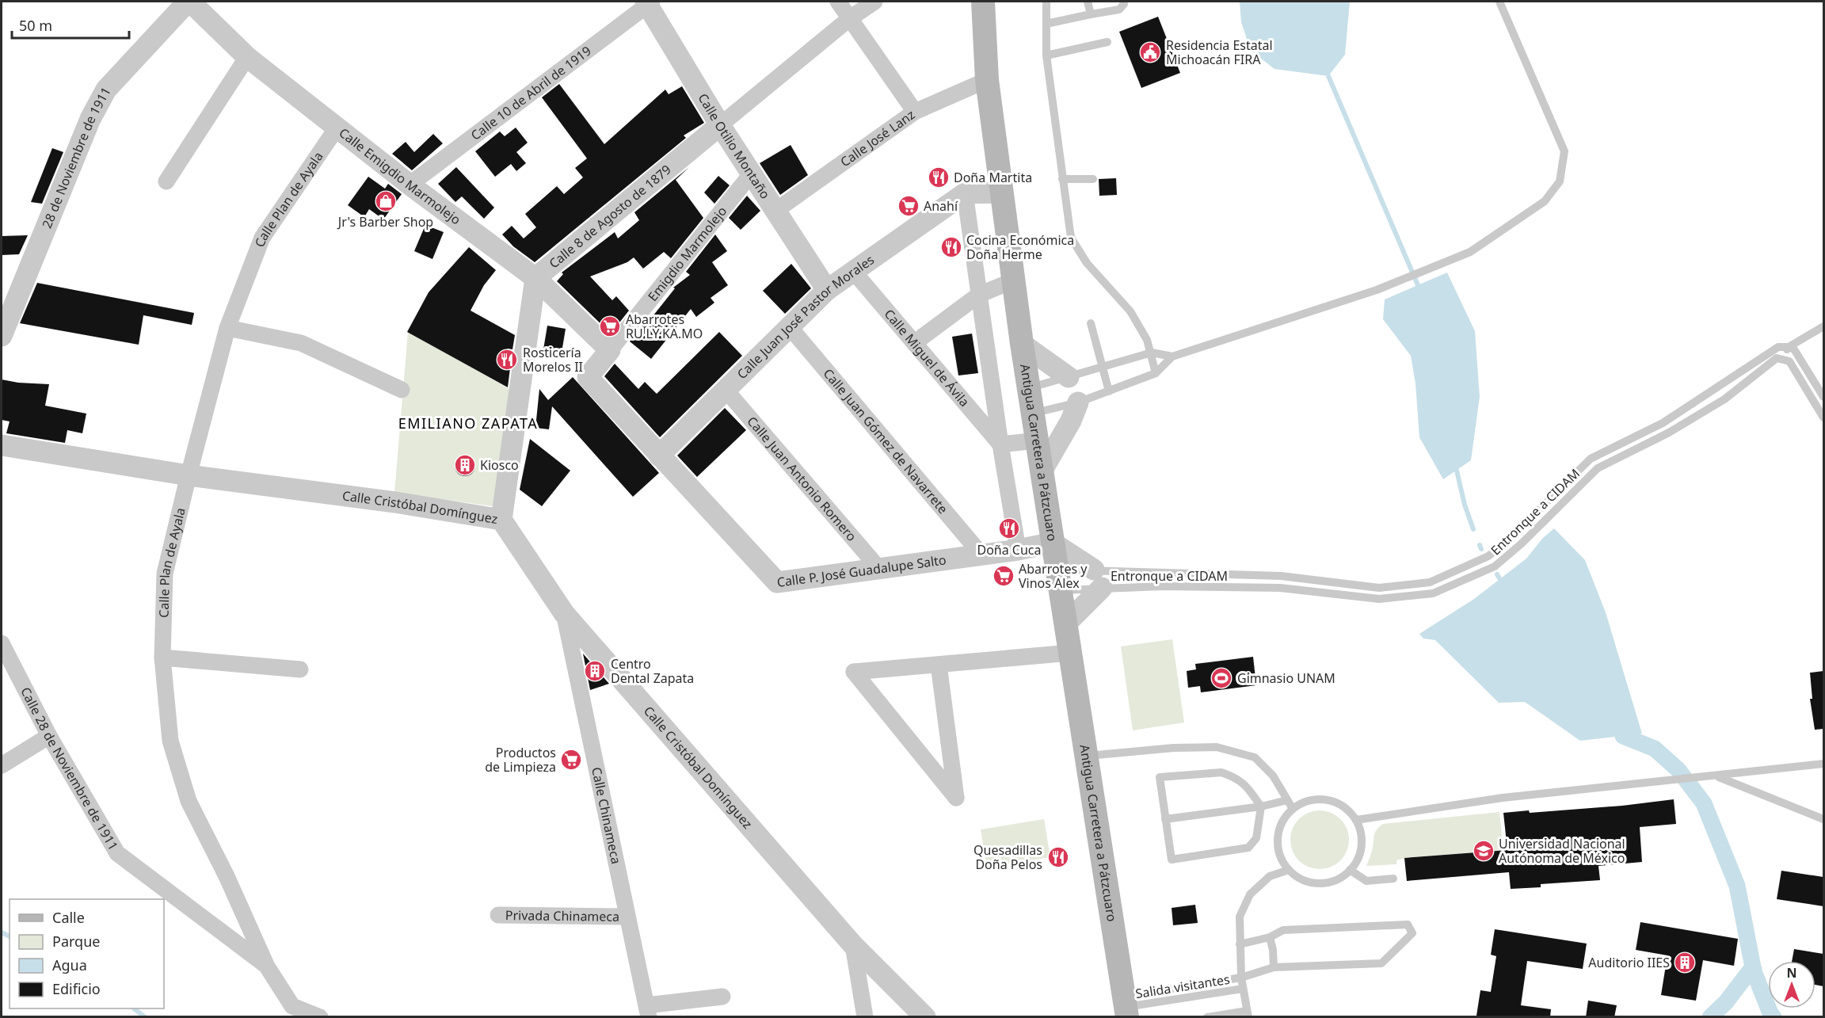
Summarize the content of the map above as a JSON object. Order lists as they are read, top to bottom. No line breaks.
{"streets":{"main road":["Antigua Carretera a Pátzcuaro"],"street":["Calle 10 de Abril de 1919","Calle José Lanz","Calle Otilio Montaño","28 de Noviembre de 1911","Calle Emigdio Marmolejo","Calle Plan de Ayala","Calle 8 de Agosto de 1879","Emigdio Marmolejo","Calle Juan José Pastor Morales","Calle Miguel de Ávila","Calle Juan Gómez de Navarrete","Calle Juan Antonio Romero","Calle Cristóbal Domínguez","Calle P. José Guadalupe Salto","Calle 28 de Noviembre de 1911","Calle Chinameca","Privada Chinameca"],"lane":["Entronque a CIDAM","Salida visitantes"]},"crossings":[["Calle 10 de Abril de 1919","Calle Otilio Montaño"],["Calle 10 de Abril de 1919","Calle Emigdio Marmolejo"],["Calle José Lanz","Calle Otilio Montaño"],["Calle José Lanz","Antigua Carretera a Pátzcuaro"],["Calle Otilio Montaño","Calle 8 de Agosto de 1879"],["Calle Otilio Montaño","Emigdio Marmolejo"],["Calle Otilio Montaño","Calle Juan José Pastor Morales"],["28 de Noviembre de 1911","Calle Emigdio Marmolejo"],["Calle Emigdio Marmolejo","Calle Plan de Ayala"],["Calle Emigdio Marmolejo","Calle 8 de Agosto de 1879"],["Calle Emigdio Marmolejo","Emigdio Marmolejo"],["Calle Plan de Ayala","Calle Cristóbal Domínguez"],["Calle Plan de Ayala","Calle 28 de Noviembre de 1911"],["Emigdio Marmolejo","Calle P. José Guadalupe Salto"],["Calle Juan José Pastor Morales","Calle Miguel de Ávila"],["Calle Juan José Pastor Morales","Calle Juan Gómez de Navarrete"],["Calle Juan José Pastor Morales","Calle Juan Antonio Romero"],["Calle Juan José Pastor Morales","Calle P. José Guadalupe Salto"],["Calle Juan Gómez de Navarrete","Calle P. José Guadalupe Salto"],["Antigua Carretera a Pátzcuaro","Entronque a CIDAM"],["Antigua Carretera a Pátzcuaro","Calle P. José Guadalupe Salto"],["Antigua Carretera a Pátzcuaro","Salida visitantes"],["Calle Juan Antonio Romero","Calle P. José Guadalupe Salto"],["Calle Cristóbal Domínguez","Calle Chinameca"],["Calle Chinameca","Privada Chinameca"]],"districts":["EMILIANO ZAPATA"],"places":{"public building":["Residencia Estatal Michoacán FIRA"],"restaurant":["Doña Martita","Cocina Económica Doña Herme","Rosticería Morelos II","Doña Cuca","Quesadillas Doña Pelos"],"shop":["Jr's Barber Shop"],"supermarket":["Anahí","Abarrotes RU.LY.KA.MO","Abarrotes y Vinos Alex","Productos de Limpieza"],"building":["Kiosco","Centro Dental Zapata","Auditorio IIES"],"sports":["Gimnasio UNAM"],"school or university":["Universidad Nacional Autónoma de México"]},"legend":["Calle","Parque","Agua","Edificio"],"scale_bar":"50 m","north":"top"}
